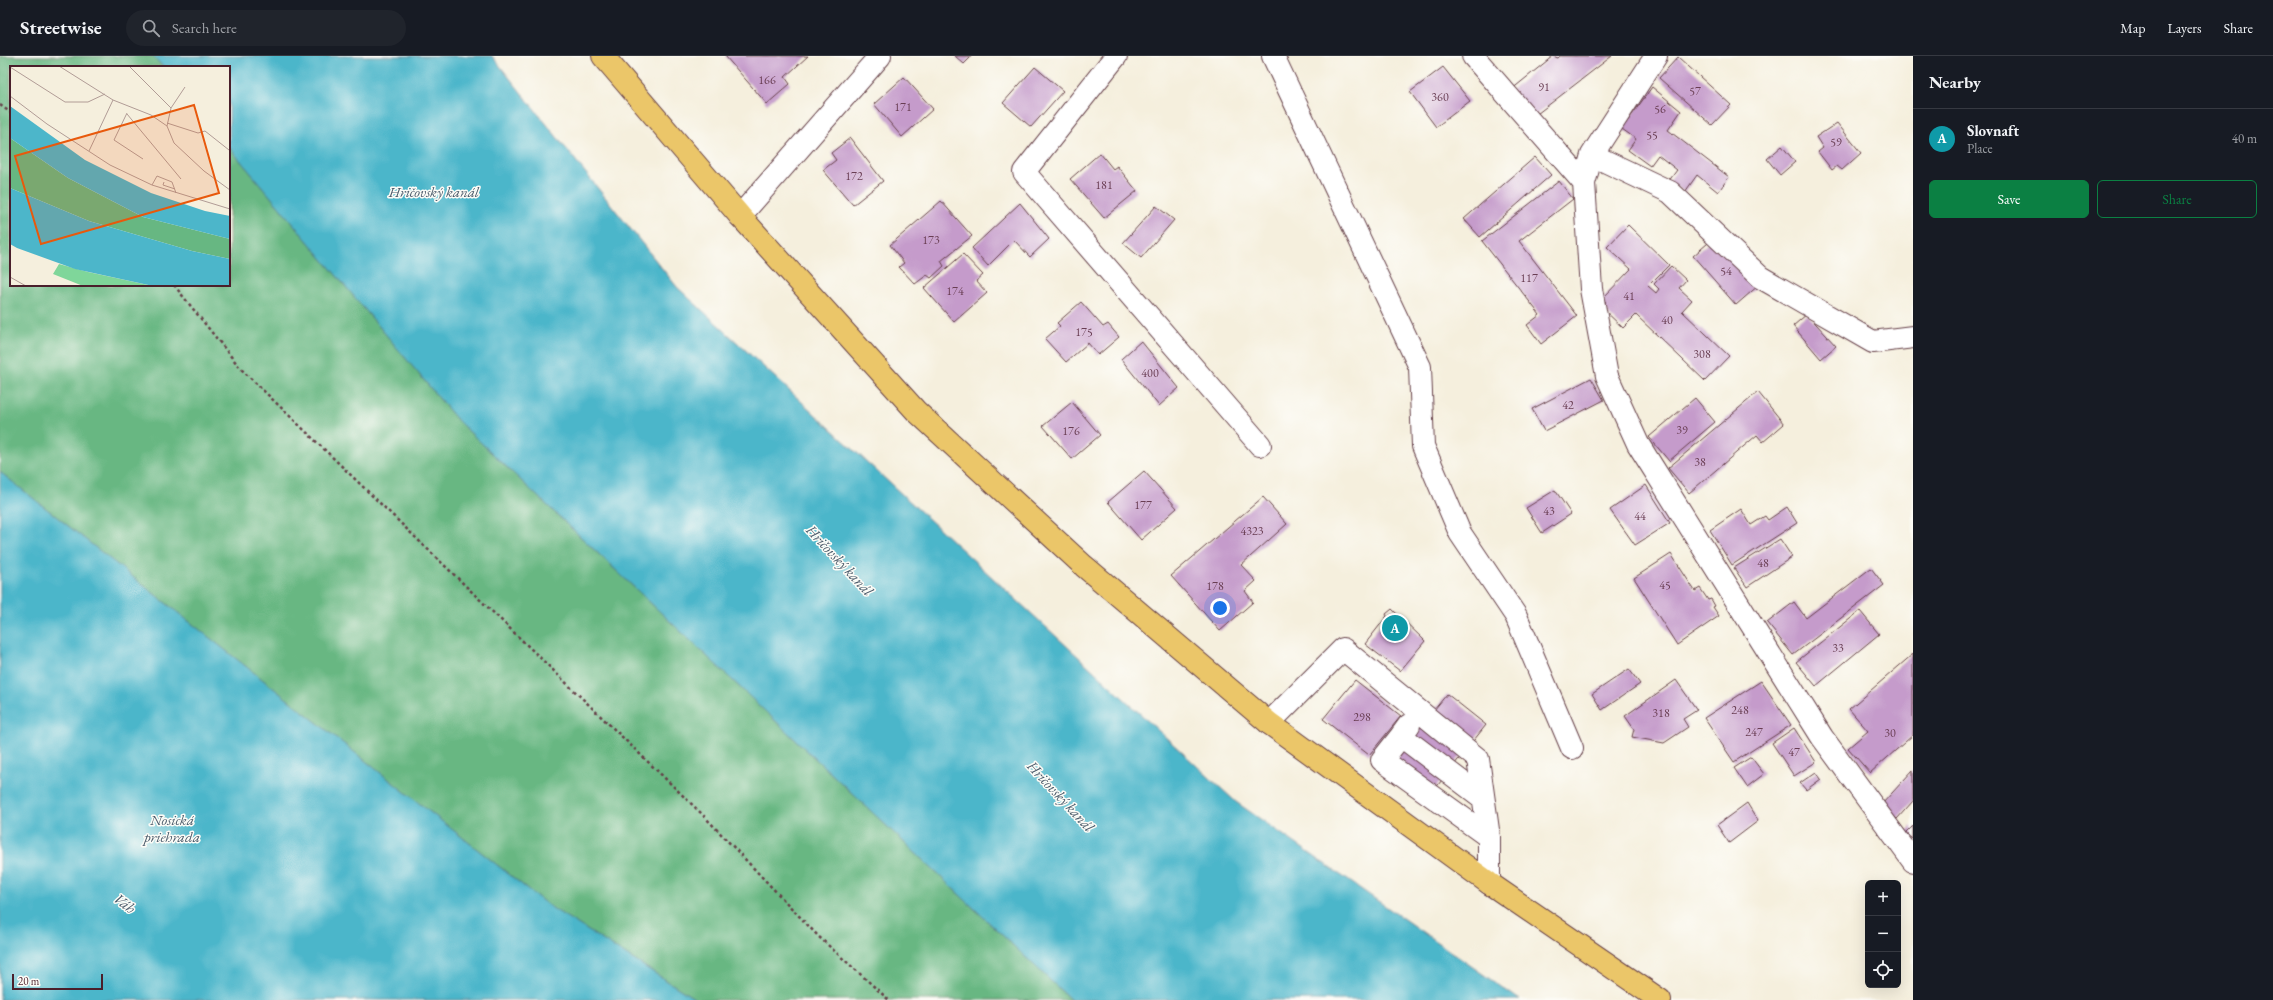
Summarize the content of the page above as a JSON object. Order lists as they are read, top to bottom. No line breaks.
{"water":["Hričovský kanál","Nosická priehrada","Váh"],"house_numbers":["166","91","57","360","171","56","55","59","172","181","173","54","117","174","41","40","175","308","400","42","39","176","38","177","43","44","4323","48","45","178","33","248","318","298","247","30","47"],"scale_bar":"20 m","page":{"header":"Streetwise","search":"Search here","nav":["Map","Layers","Share"],"heading":"Nearby","list":[{"mark":"A","name":"Slovnaft","note":"Place","value":"40 m"}],"buttons":["Save","Share"],"pins":"A","map_buttons":["+","−"],"scale":"20 m"}}
